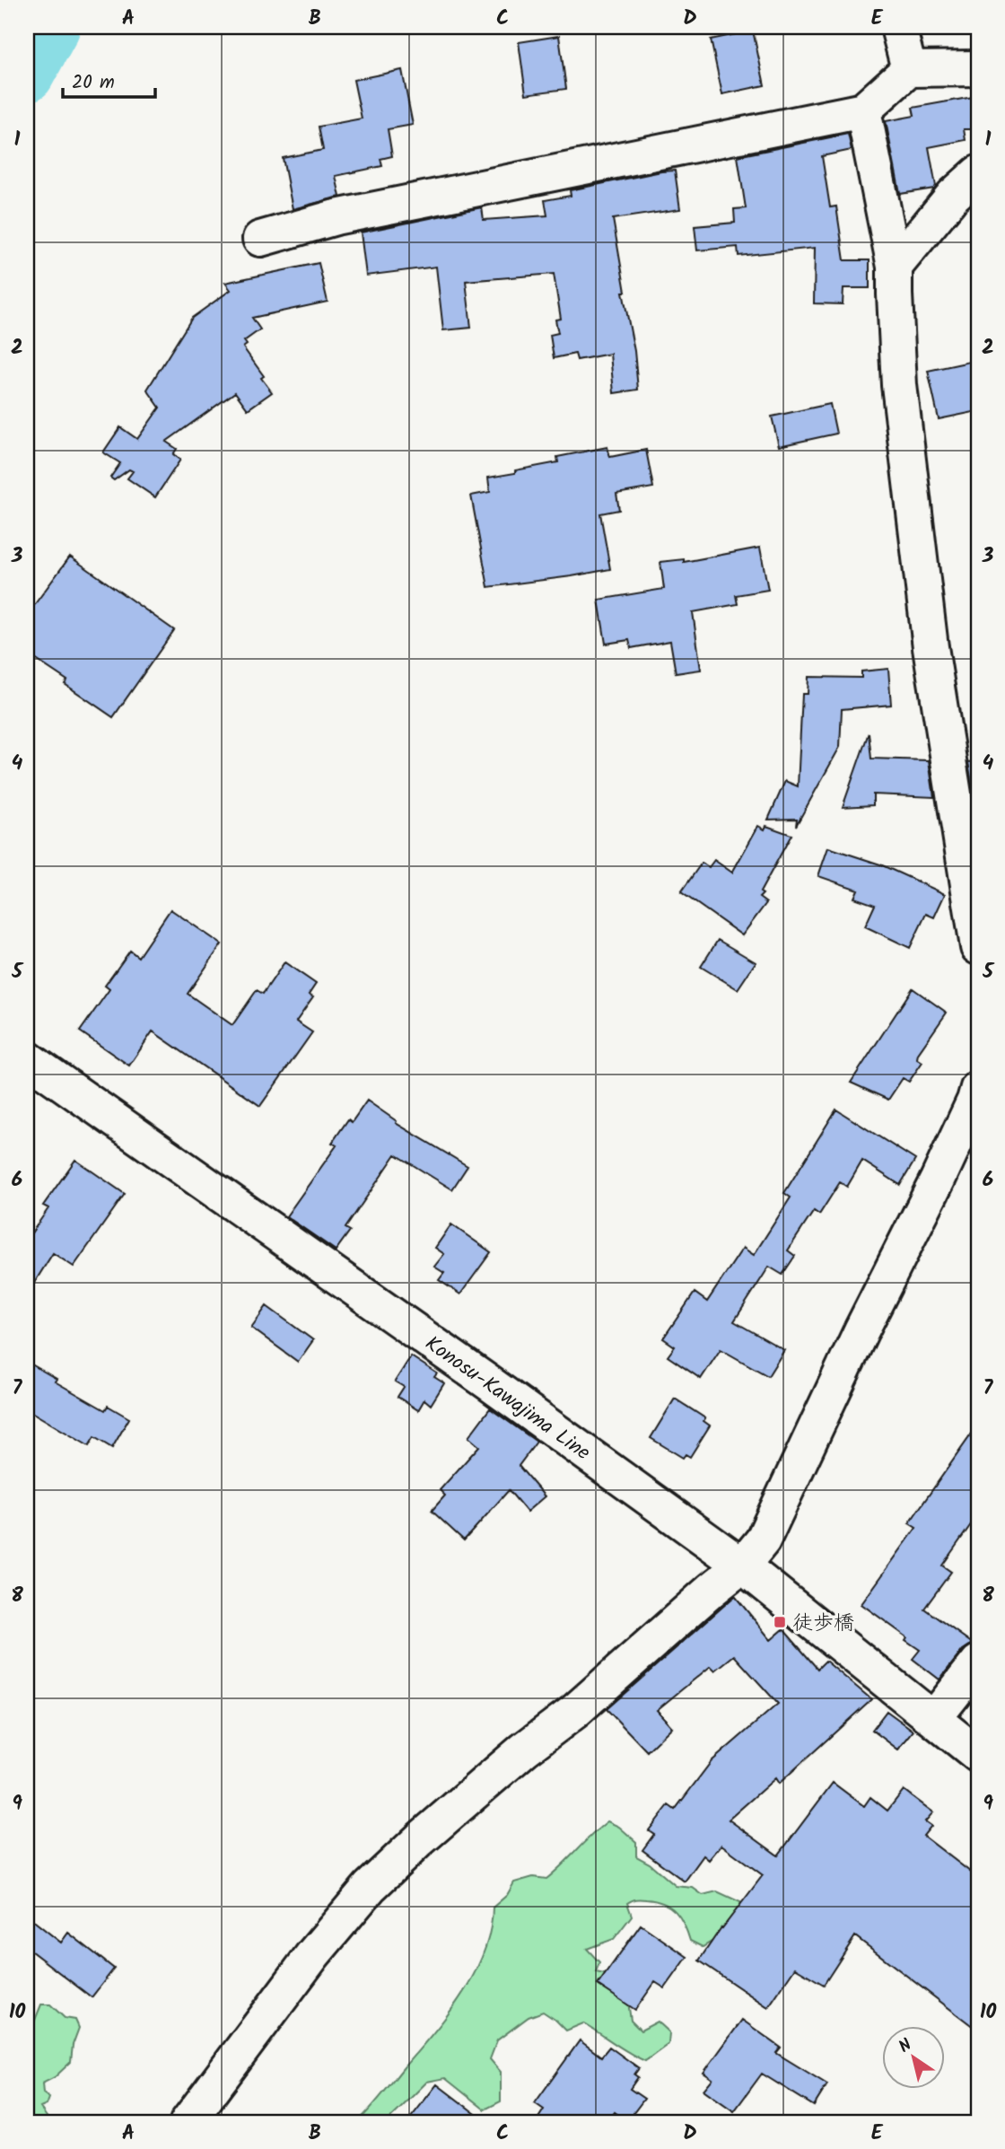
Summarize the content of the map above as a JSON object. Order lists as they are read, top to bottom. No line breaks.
{"streets":{"street":["Konosu-Kawajima Line"]},"places":{"transit":["徒歩橋"]},"scale_bar":"20 m","north":"top left","grid":{"columns":["A","B","C","D","E"],"rows":["1","2","3","4","5","6","7","8","9","10"]}}
